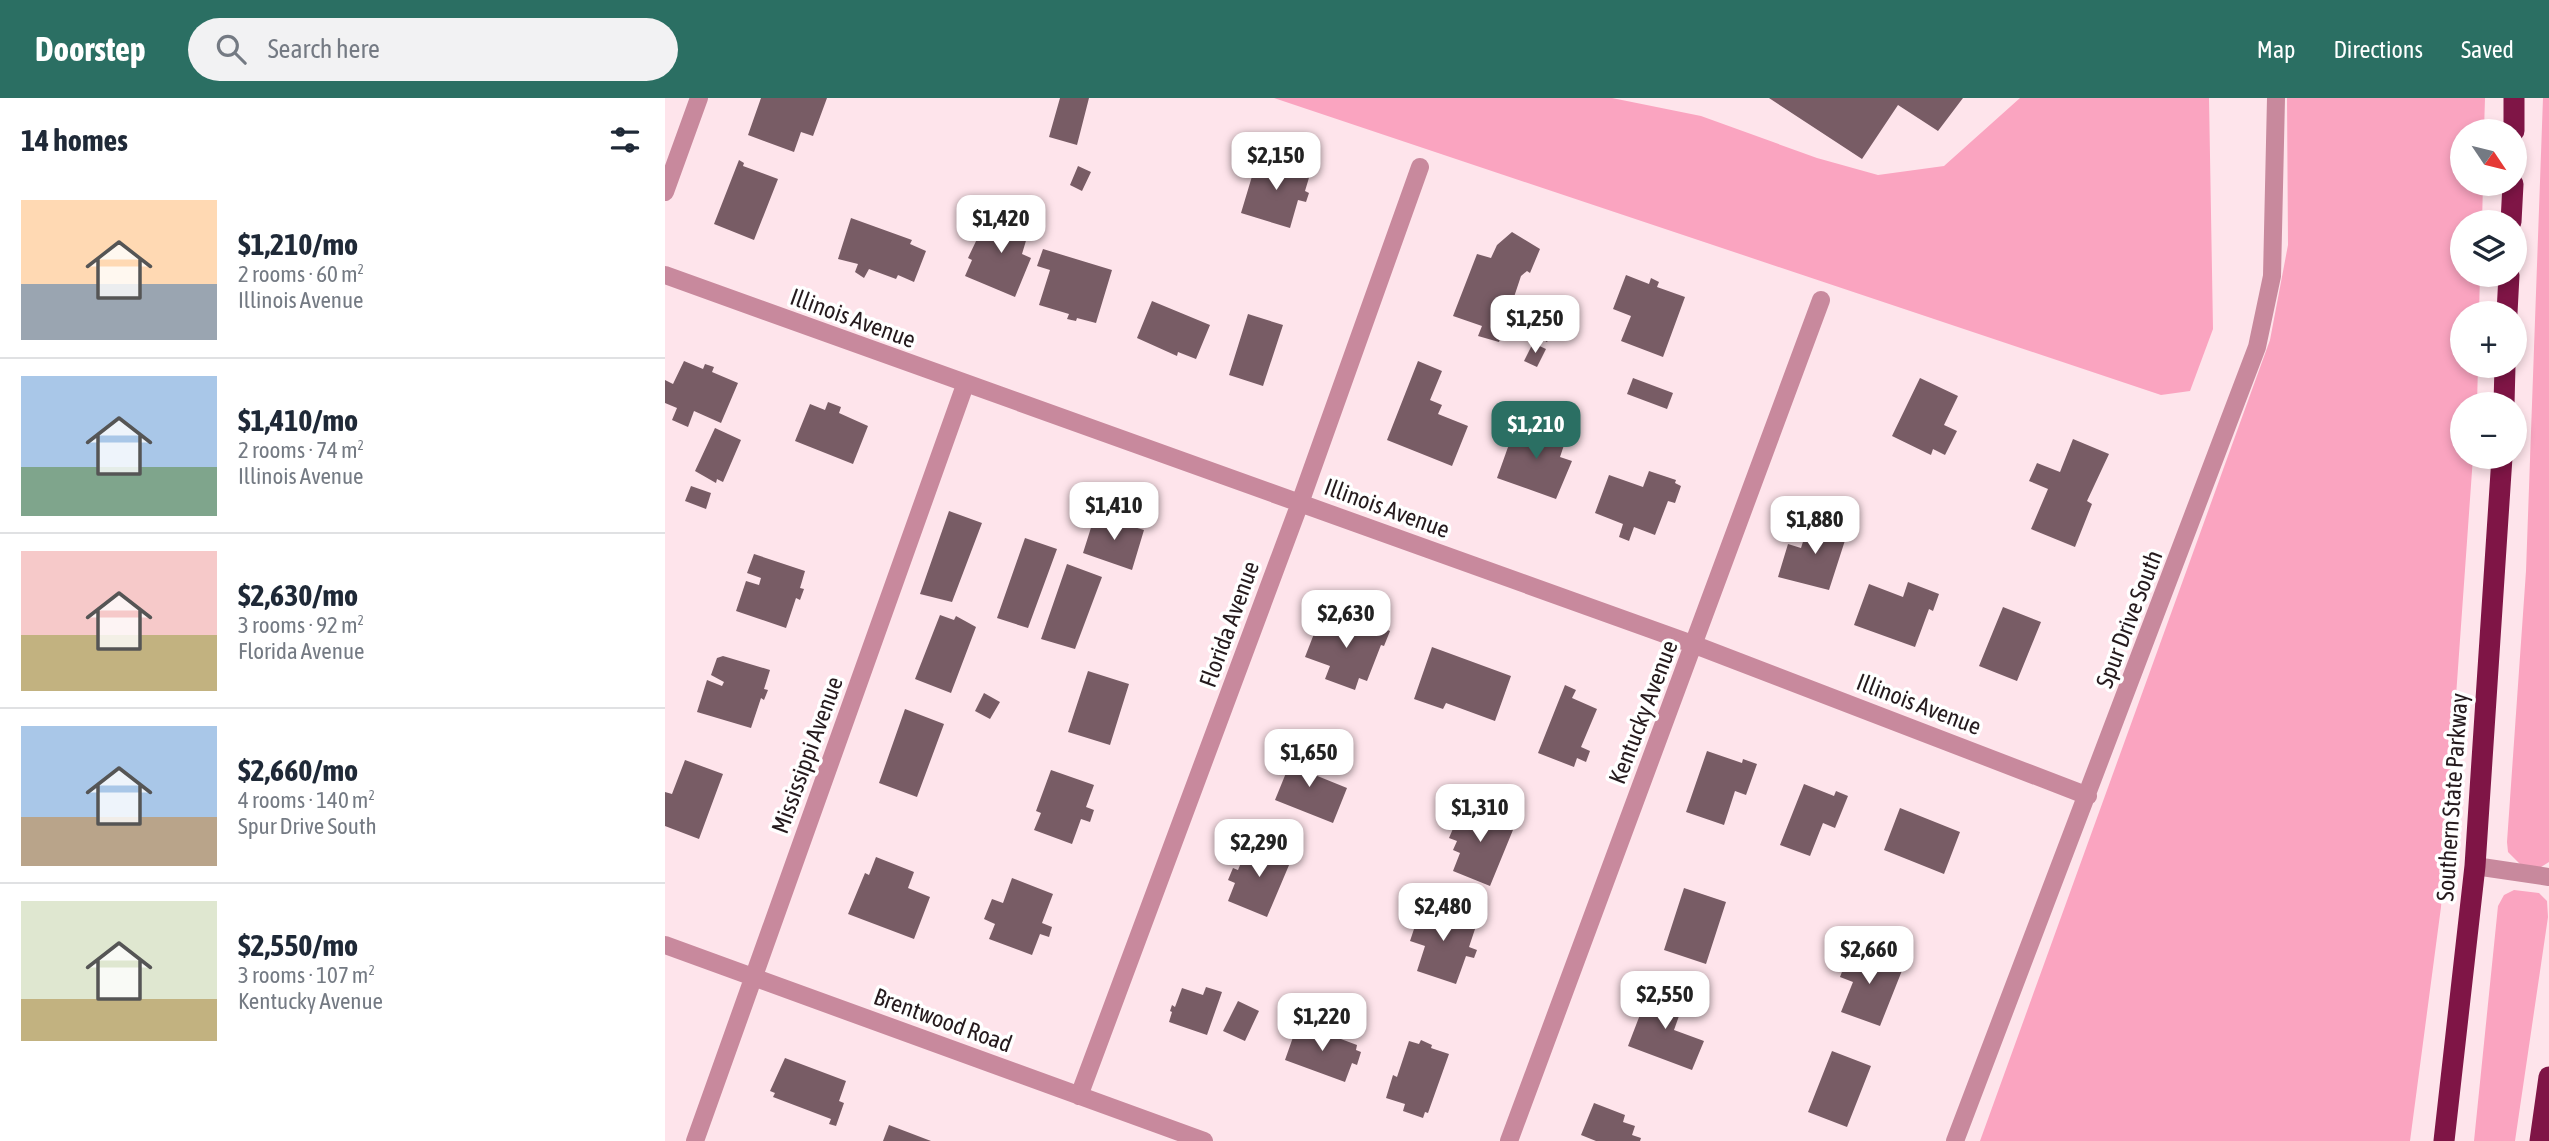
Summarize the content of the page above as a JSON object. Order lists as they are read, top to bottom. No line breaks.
{"streets":{"highway":["Southern State Parkway"],"street":["Illinois Avenue","Spur Drive South","Florida Avenue","Kentucky Avenue","Mississippi Avenue","Brentwood Road"]},"crossings":[["Illinois Avenue","Spur Drive South"],["Illinois Avenue","Florida Avenue"],["Illinois Avenue","Kentucky Avenue"],["Illinois Avenue","Mississippi Avenue"],["Florida Avenue","Brentwood Road"],["Mississippi Avenue","Brentwood Road"]],"north":"bottom right","page":{"header":"Doorstep","search":"Search here","nav":["Map","Directions","Saved"],"heading":"14 homes","map_buttons":["+","−"],"price":["$2,150","$1,420","$1,250","$1,210","$1,410","$1,880","$2,630","$1,650","$1,310","$2,290","$2,480","$2,660","$2,550","$1,220"],"list":[{"name":"$1,210/mo","note":"2 rooms · 60 m² · Illinois Avenue"},{"name":"$1,410/mo","note":"2 rooms · 74 m² · Illinois Avenue"},{"name":"$2,630/mo","note":"3 rooms · 92 m² · Florida Avenue"},{"name":"$2,660/mo","note":"4 rooms · 140 m² · Spur Drive South"},{"name":"$2,550/mo","note":"3 rooms · 107 m² · Kentucky Avenue"}]}}
